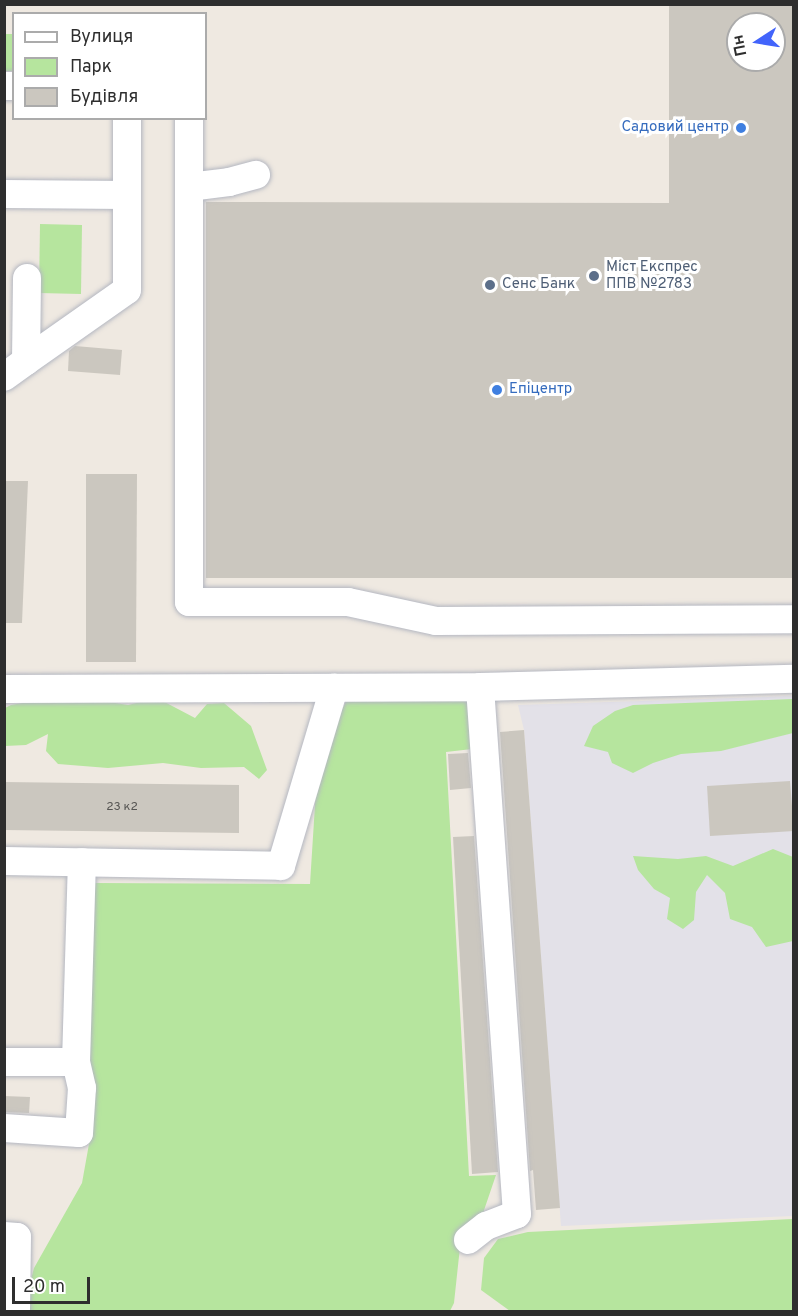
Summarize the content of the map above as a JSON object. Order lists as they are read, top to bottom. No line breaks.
{"places":["Садовий центр","Міст Експрес ППВ №2783","Сенс Банк","Епіцентр"],"house_numbers":["23 к2"],"legend":["Вулиця","Парк","Будівля"],"scale_bar":"20 m","north":"left"}
